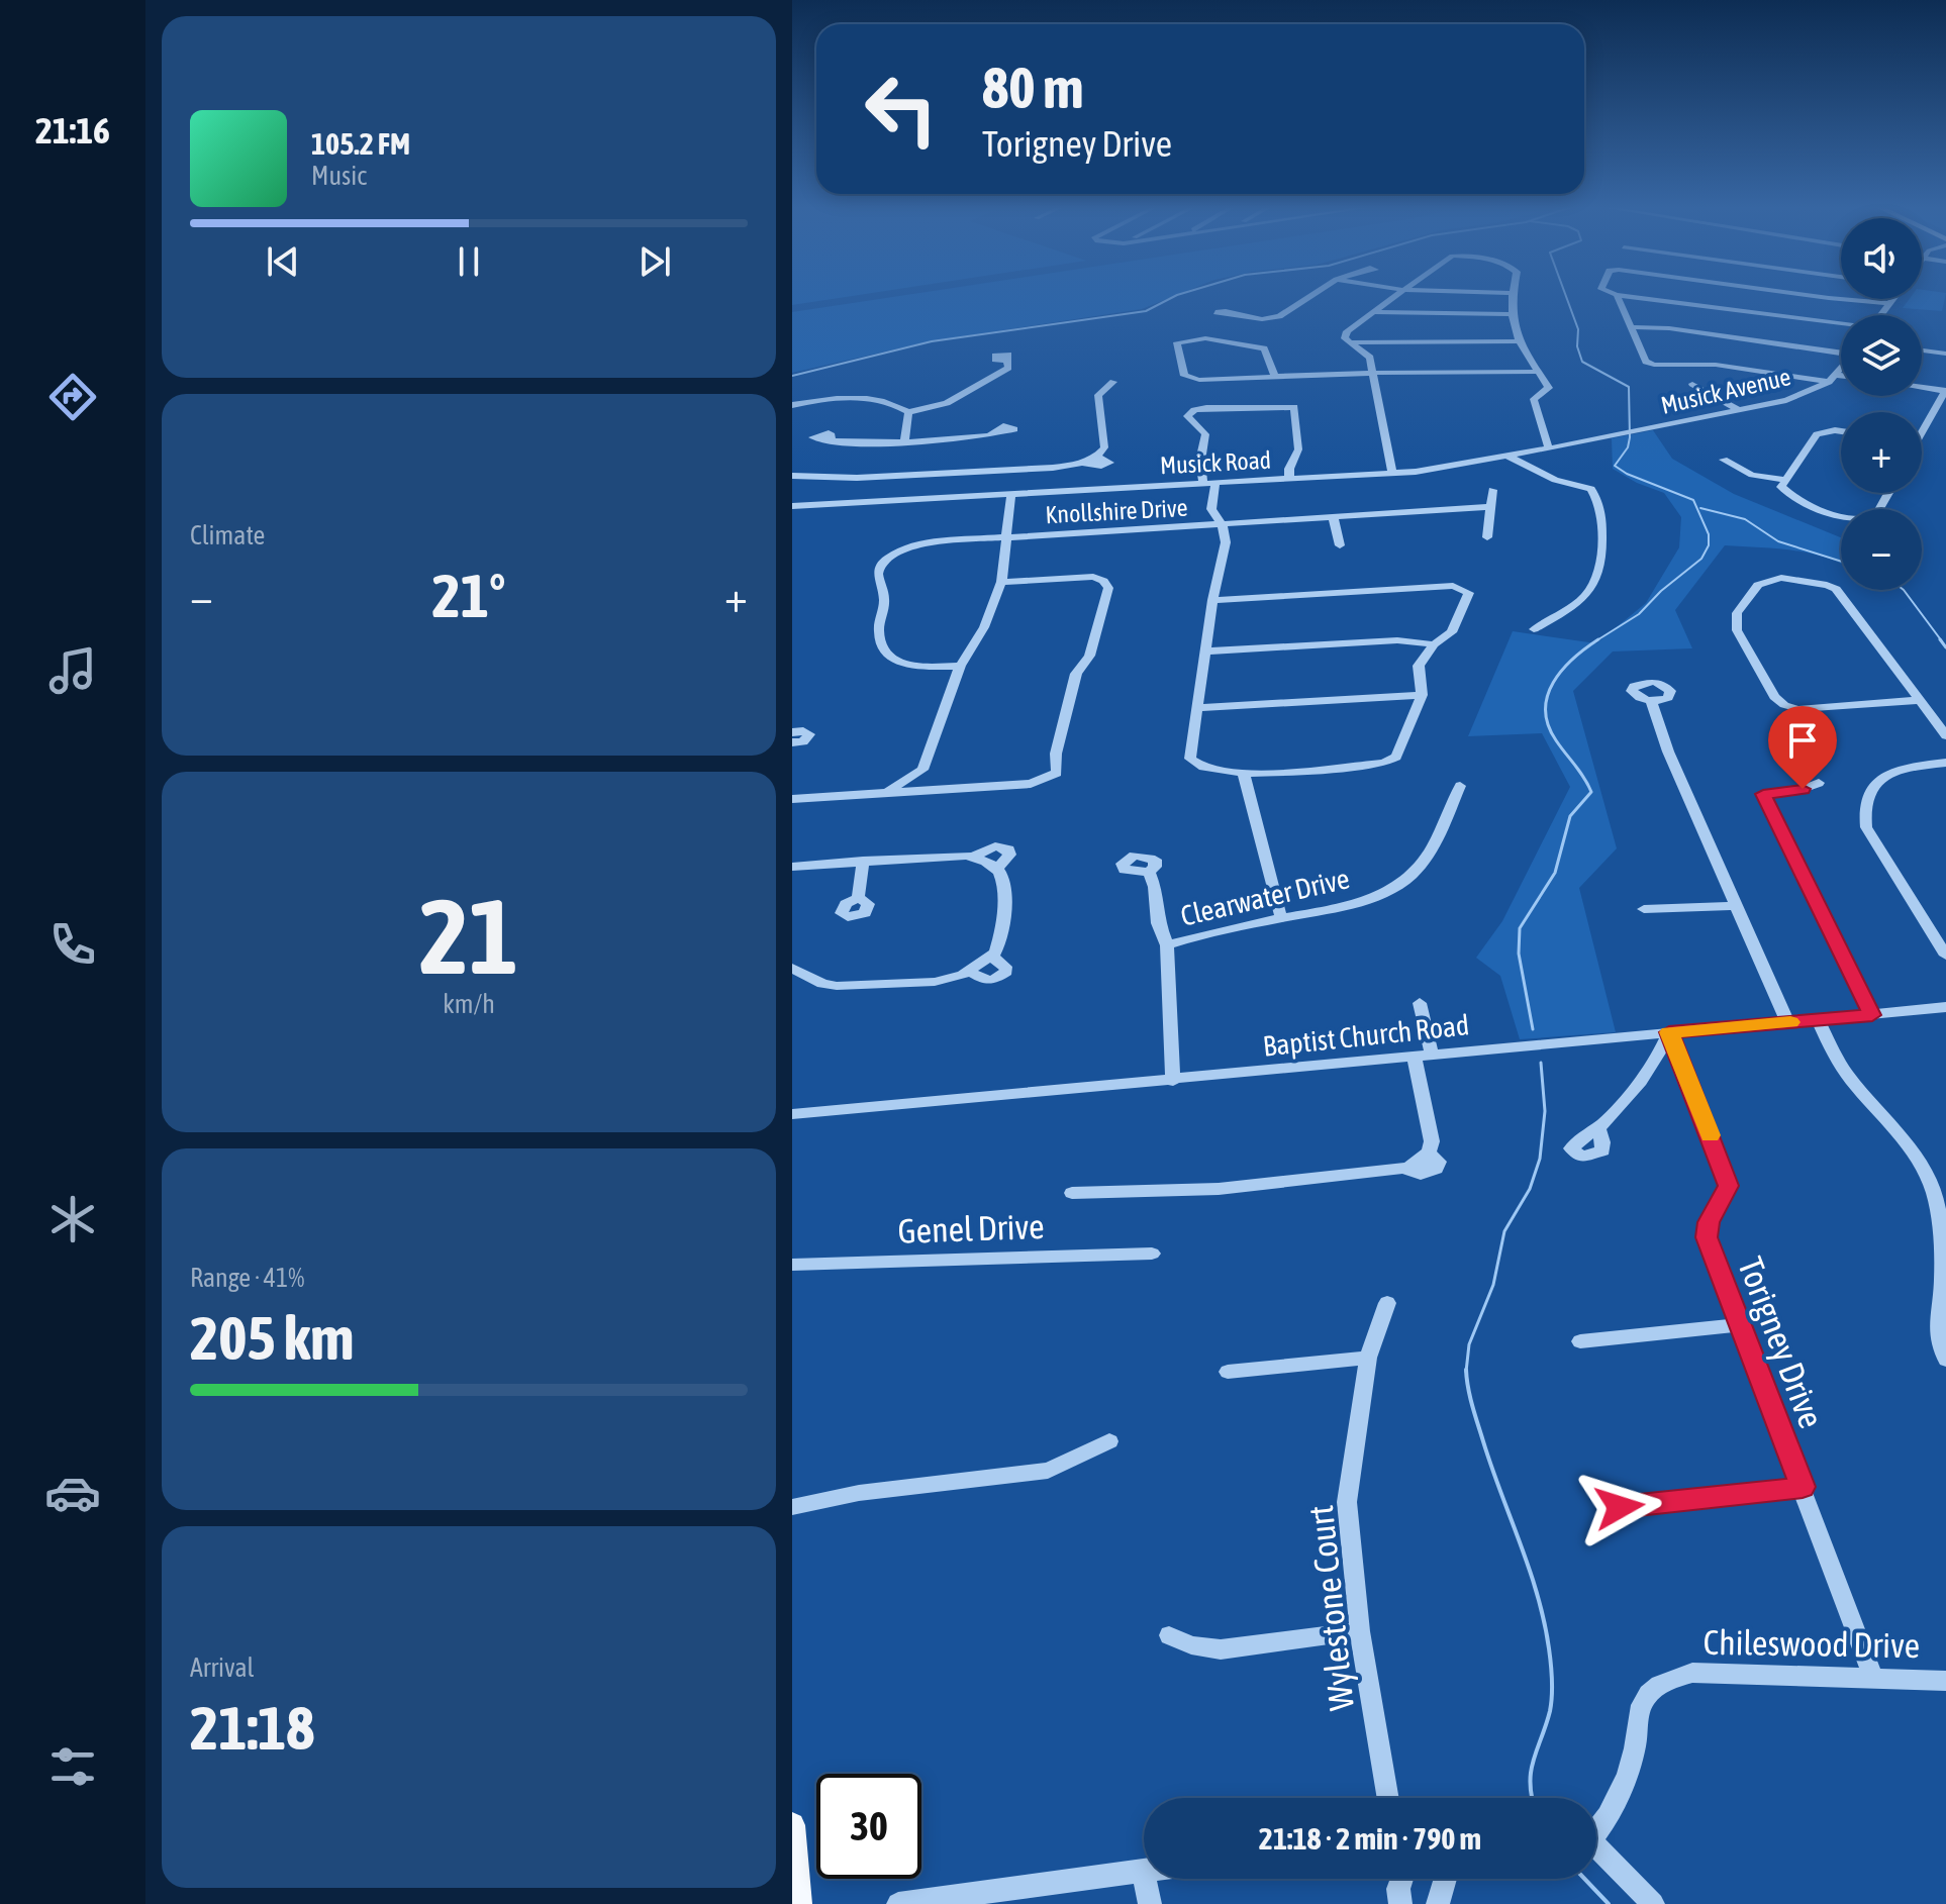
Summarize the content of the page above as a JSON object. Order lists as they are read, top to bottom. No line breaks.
{"streets":{"street":["Musick Avenue","Musick Road","Knollshire Drive","Clearwater Drive","Baptist Church Road","Genel Drive","Torigney Drive","Wylestone Court","Chileswood Drive"]},"crossings":[["Musick Avenue","Musick Road"],["Baptist Church Road","Torigney Drive"],["Torigney Drive","Chileswood Drive"]],"page":{"tabs":"21:16","turn":["80 m","Torigney Drive"],"song":["105.2 FM","Music"],"map_buttons":["+","−"],"tile":["Climate",["21","km/h"],["Range · 41%","205 km"],["Arrival","21:18"]],"heat":["−","21°","+"],"limit":"30","trip":"21:18 · 2 min · 790 m"}}
